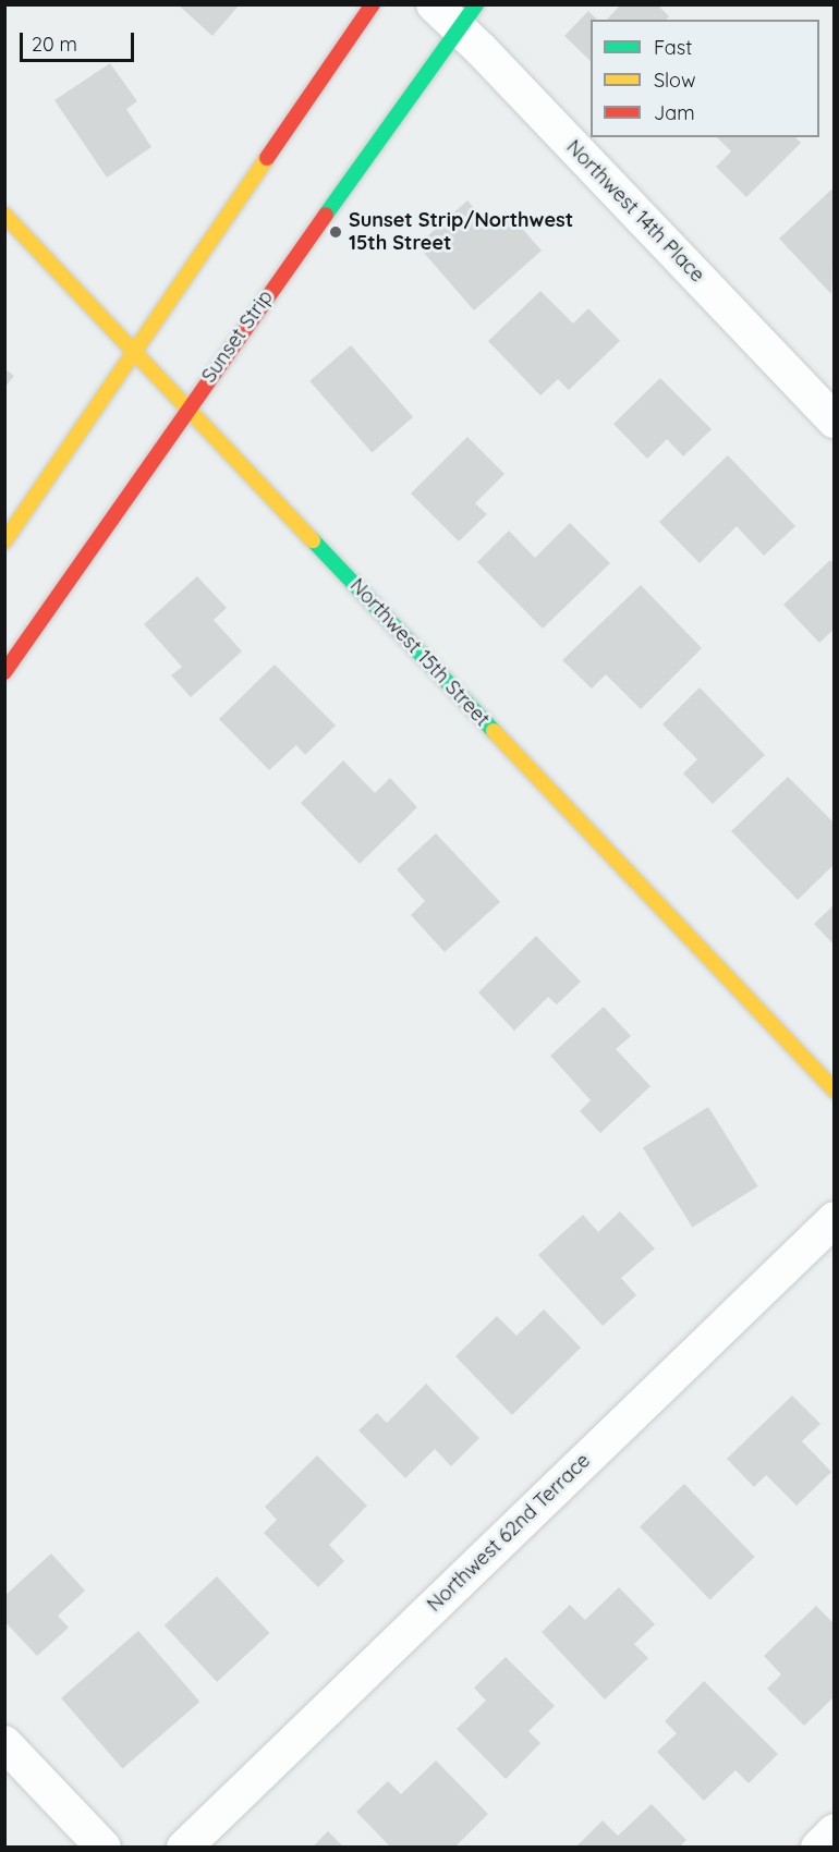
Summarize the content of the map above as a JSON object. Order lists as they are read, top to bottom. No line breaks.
{"streets":{"street":["Northwest 14th Place","Sunset Strip","Northwest 15th Street","Northwest 62nd Terrace"]},"crossings":[["Northwest 14th Place","Sunset Strip"],["Sunset Strip","Northwest 15th Street"]],"places":["Sunset Strip/Northwest 15th Street"],"legend":["Fast","Slow","Jam"],"scale_bar":"20 m"}
